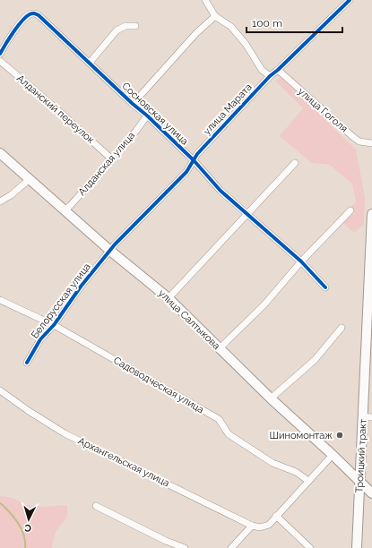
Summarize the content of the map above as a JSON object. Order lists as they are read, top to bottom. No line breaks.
{"streets":{"main road":["улица Салтыкова","Троицкий тракт"],"street":["Алданский переулок","улица Марата","улица Гоголя","Сосновская улица","Алданская улица","Белорусская улица","Садоводческая улица","Архангельская улица"]},"crossings":[["Алданский переулок","Алданская улица"],["улица Марата","улица Гоголя"],["улица Марата","Сосновская улица"],["улица Марата","Белорусская улица"],["улица Марата","улица Салтыкова"],["Сосновская улица","Алданская улица"],["Алданская улица","улица Салтыкова"],["Белорусская улица","улица Салтыкова"],["Белорусская улица","Садоводческая улица"],["улица Салтыкова","Троицкий тракт"]],"places":["Шиномонтаж"],"scale_bar":"100 m","north":"bottom"}
